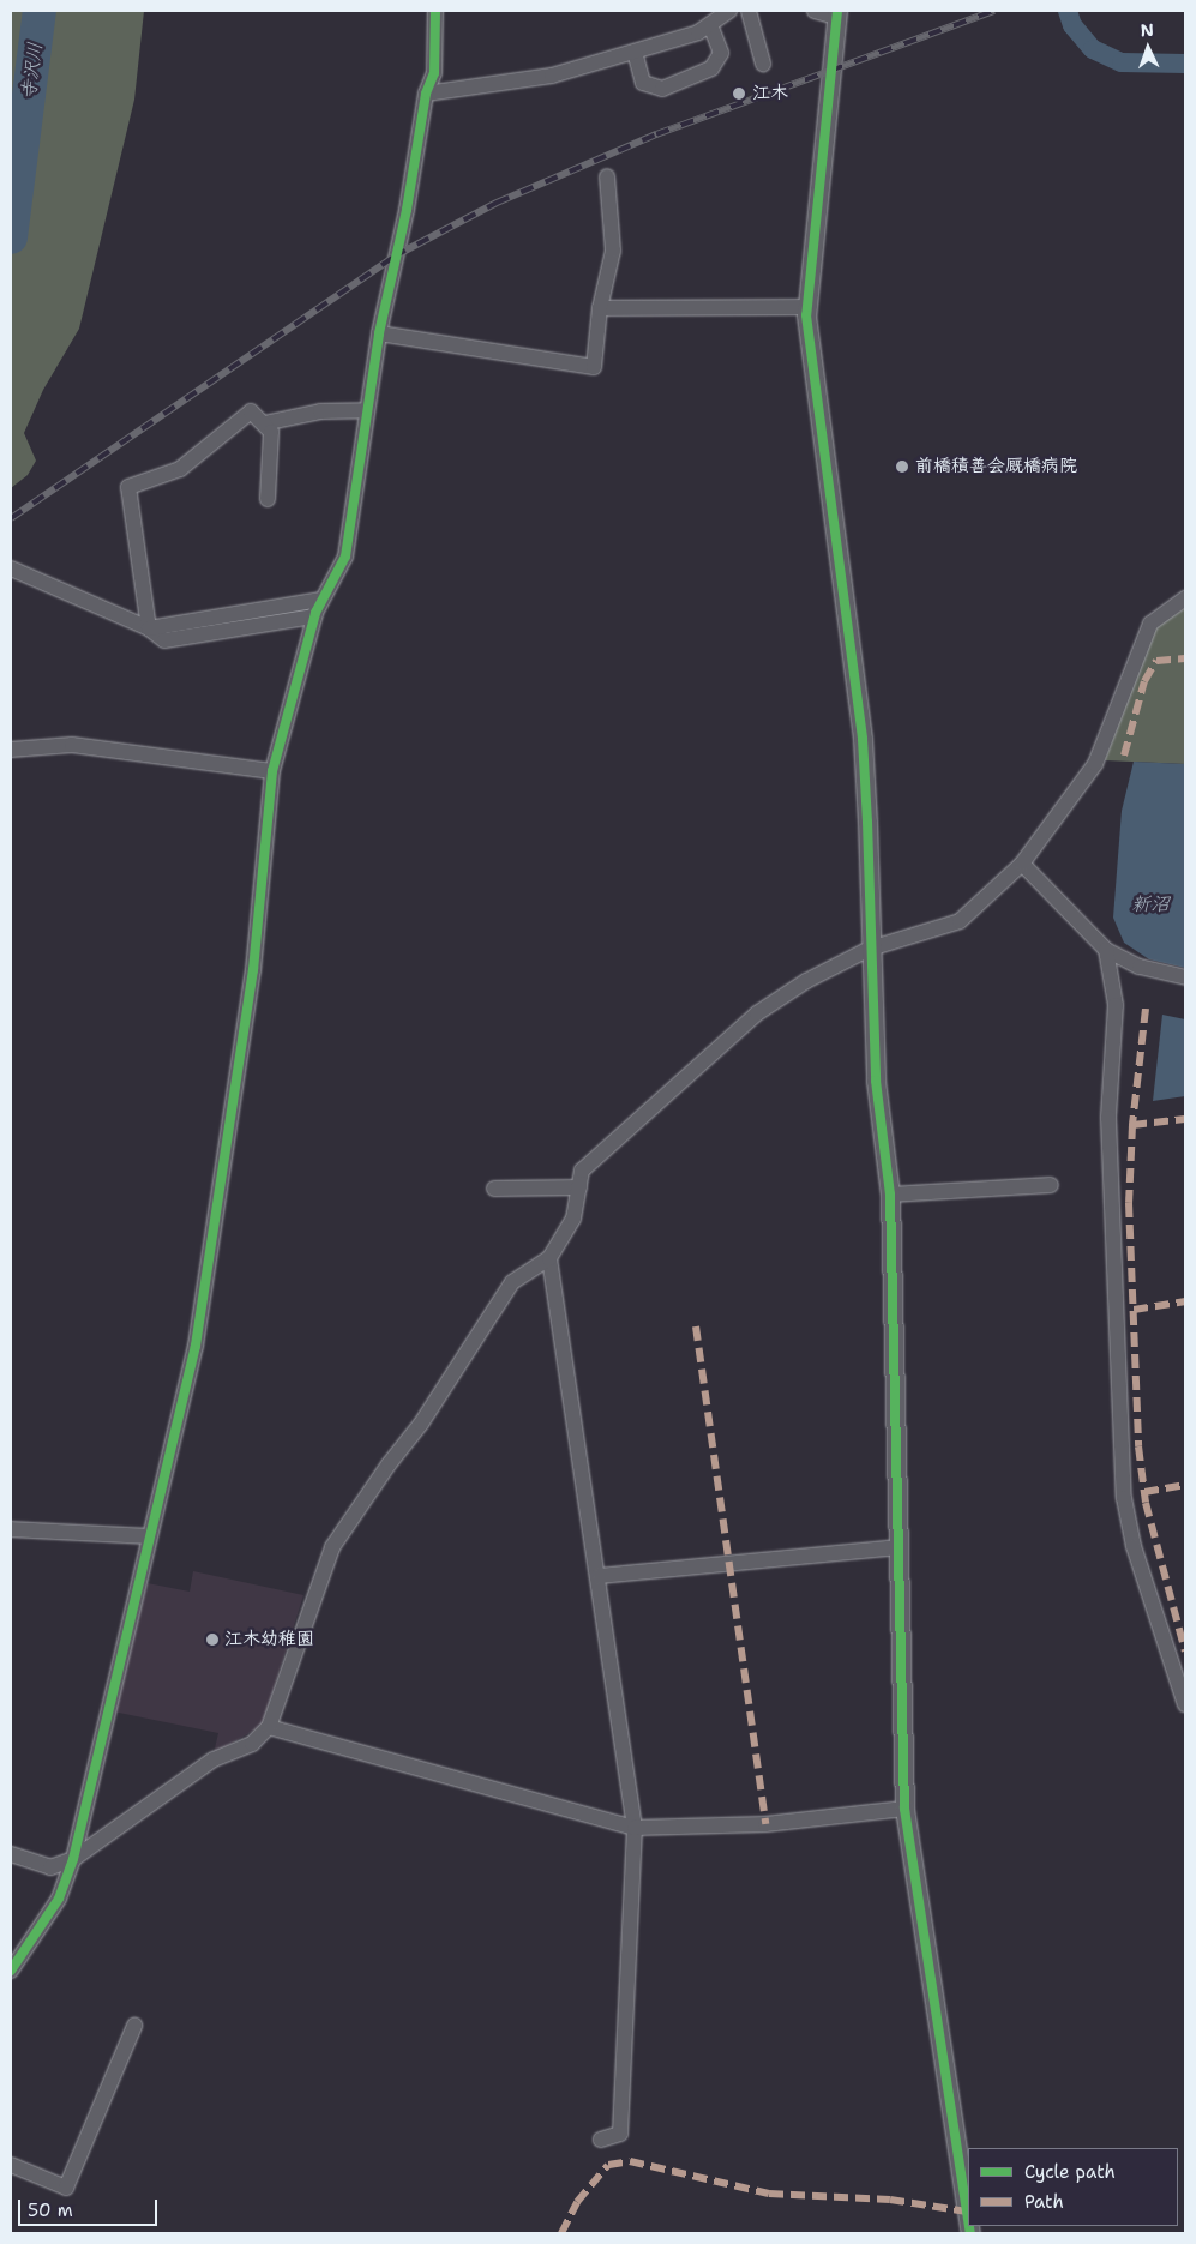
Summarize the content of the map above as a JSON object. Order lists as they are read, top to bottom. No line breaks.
{"water":["寺沢川","新沼"],"places":["江木","前橋積善会厩橋病院","江木幼稚園"],"legend":["Cycle path","Path"],"scale_bar":"50 m","north":"top"}
